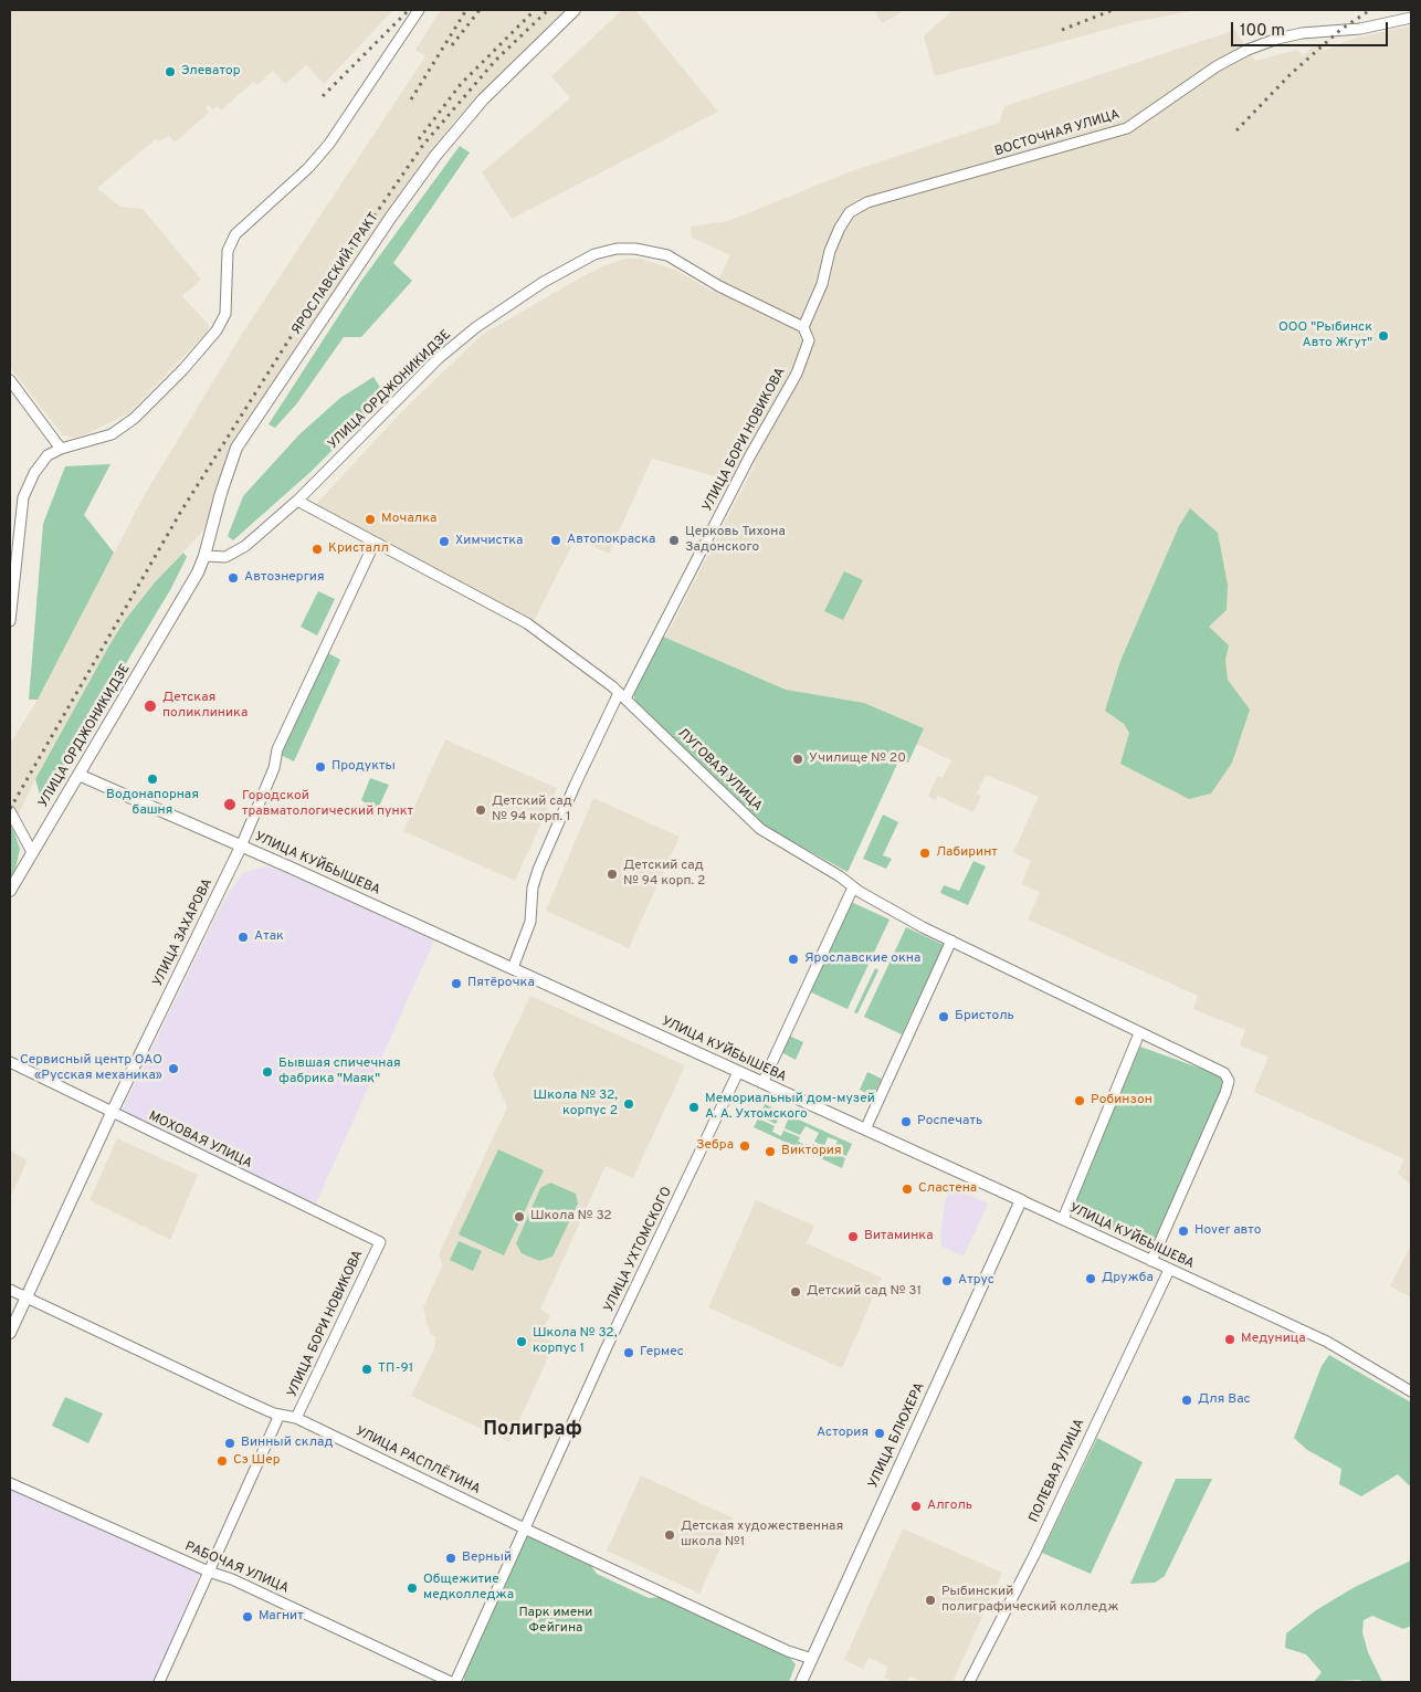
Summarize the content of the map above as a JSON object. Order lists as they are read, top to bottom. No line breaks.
{"streets":{"street":["ВОСТОЧНАЯ УЛИЦА","ЯРОСЛАВСКИЙ ТРАКТ","УЛИЦА ОРДЖОНИКИДЗЕ","УЛИЦА БОРИ НОВИКОВА","ЛУГОВАЯ УЛИЦА","УЛИЦА КУЙБЫШЕВА","УЛИЦА ЗАХАРОВА","МОХОВАЯ УЛИЦА","УЛИЦА УХТОМСКОГО","УЛИЦА БЛЮХЕРА","УЛИЦА РАСПЛЁТИНА","ПОЛЕВАЯ УЛИЦА","РАБОЧАЯ УЛИЦА"]},"crossings":[["ВОСТОЧНАЯ УЛИЦА","УЛИЦА ОРДЖОНИКИДЗЕ"],["ВОСТОЧНАЯ УЛИЦА","УЛИЦА БОРИ НОВИКОВА"],["ЯРОСЛАВСКИЙ ТРАКТ","УЛИЦА ОРДЖОНИКИДЗЕ"],["УЛИЦА ОРДЖОНИКИДЗЕ","УЛИЦА БОРИ НОВИКОВА"],["УЛИЦА ОРДЖОНИКИДЗЕ","ЛУГОВАЯ УЛИЦА"],["УЛИЦА ОРДЖОНИКИДЗЕ","УЛИЦА КУЙБЫШЕВА"],["УЛИЦА БОРИ НОВИКОВА","ЛУГОВАЯ УЛИЦА"],["УЛИЦА БОРИ НОВИКОВА","УЛИЦА КУЙБЫШЕВА"],["УЛИЦА БОРИ НОВИКОВА","МОХОВАЯ УЛИЦА"],["УЛИЦА БОРИ НОВИКОВА","УЛИЦА РАСПЛЁТИНА"],["ЛУГОВАЯ УЛИЦА","УЛИЦА КУЙБЫШЕВА"],["ЛУГОВАЯ УЛИЦА","УЛИЦА ЗАХАРОВА"],["УЛИЦА КУЙБЫШЕВА","УЛИЦА ЗАХАРОВА"],["УЛИЦА КУЙБЫШЕВА","УЛИЦА УХТОМСКОГО"],["УЛИЦА КУЙБЫШЕВА","УЛИЦА БЛЮХЕРА"],["УЛИЦА КУЙБЫШЕВА","ПОЛЕВАЯ УЛИЦА"],["УЛИЦА ЗАХАРОВА","МОХОВАЯ УЛИЦА"],["УЛИЦА ЗАХАРОВА","УЛИЦА РАСПЛЁТИНА"],["УЛИЦА УХТОМСКОГО","УЛИЦА РАСПЛЁТИНА"],["УЛИЦА БЛЮХЕРА","УЛИЦА РАСПЛЁТИНА"]],"districts":["Полиграф"],"parks":["Парк имени Фейгина"],"places":["Элеватор","ООО \"Рыбинск Авто Жгут\"","Мочалка","Автопокраска","Церковь Тихона Задонского","Химчистка","Кристалл","Автоэнергия","Детская поликлиника","Училище № 20","Продукты","Водонапорная башня","Городской травматологический пункт","Детский сад № 94 корп. 1","Лабиринт","Детский сад № 94 корп. 2","Атак","Ярославские окна","Пятёрочка","Бристоль","Сервисный центр ОАО «Русская механика»","Бывшая спичечная фабрика \"Маяк\"","Робинзон","Школа № 32, корпус 2","Мемориальный дом-музей А. А. Ухтомского","Роспечать","Зебра","Виктория","Сластена","Школа № 32","Hover авто","Витаминка","Дружба","Атрус","Детский сад № 31","Медуница","Школа № 32, корпус 1","Гермес","ТП-91","Для Вас","Астория","Винный склад","Сэ Шер","Алголь","Детская художественная школа №1","Верный","Общежитие медколледжа","Рыбинский полиграфический колледж","Магнит"],"scale_bar":"100 m"}
